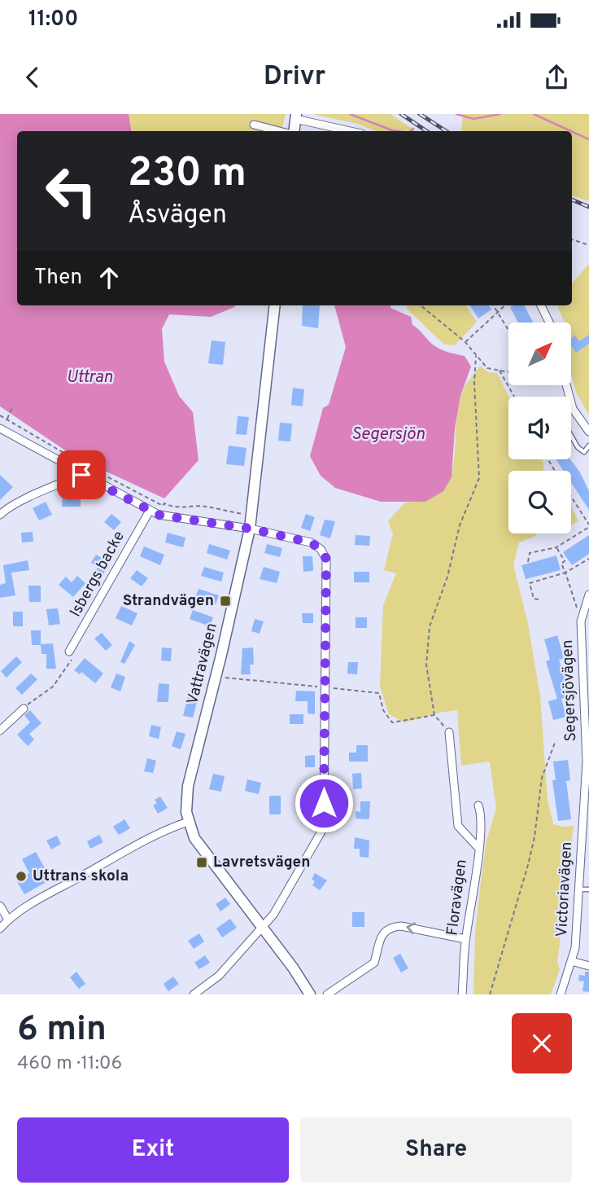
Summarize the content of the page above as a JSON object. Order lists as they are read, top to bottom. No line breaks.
{"streets":{"street":["Isbergs backe","Vattravägen","Segersjövägen","Victoriavägen","Floravägen"]},"crossings":[["Segersjövägen","Victoriavägen"]],"water":["Uttran","Segersjön"],"places":{"transit":["Strandvägen","Lavretsvägen"],"other":["Uttrans skola"]},"north":"top right","page":{"status":"11:00","header":"Drivr","turn":["230 m","Åsvägen"],"then":"Then","heading":["6 min","460 m · 11:06"],"buttons":["Exit","Share"]}}
